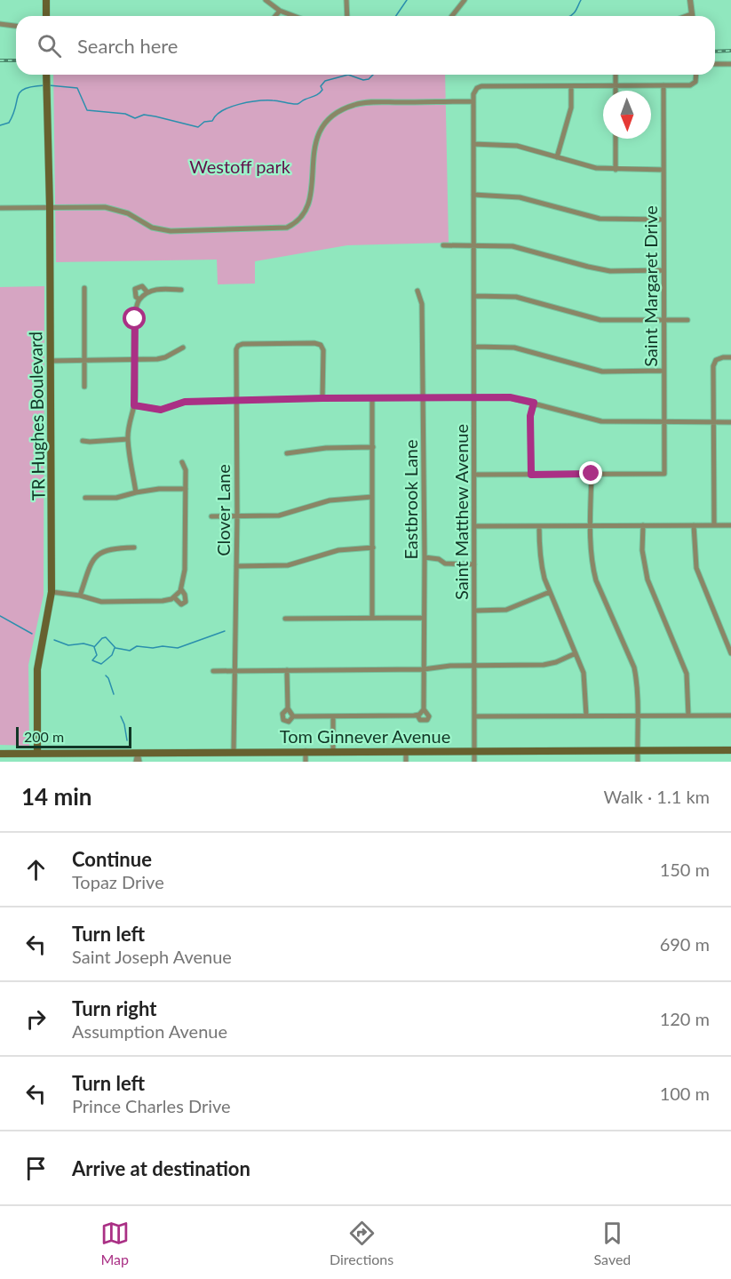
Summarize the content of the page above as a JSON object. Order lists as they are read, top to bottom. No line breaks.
{"streets":{"main road":["TR Hughes Boulevard","Tom Ginnever Avenue"],"street":["Saint Margaret Drive","Eastbrook Lane","Clover Lane","Saint Matthew Avenue"]},"crossings":[["TR Hughes Boulevard","Tom Ginnever Avenue"],["Clover Lane","Tom Ginnever Avenue"],["Saint Matthew Avenue","Tom Ginnever Avenue"]],"parks":["Westoff park"],"scale_bar":"200 m","north":"bottom","page":{"search":"Search here","scale":"200 m","heading":["14 min","Walk · 1.1 km"],"list":[["Continue","Topaz Drive","150 m"],["Turn left","Saint Joseph Avenue","690 m"],["Turn right","Assumption Avenue","120 m"],["Turn left","Prince Charles Drive","100 m"],"Arrive at destination"],"nav":["Map","Directions","Saved"]}}
